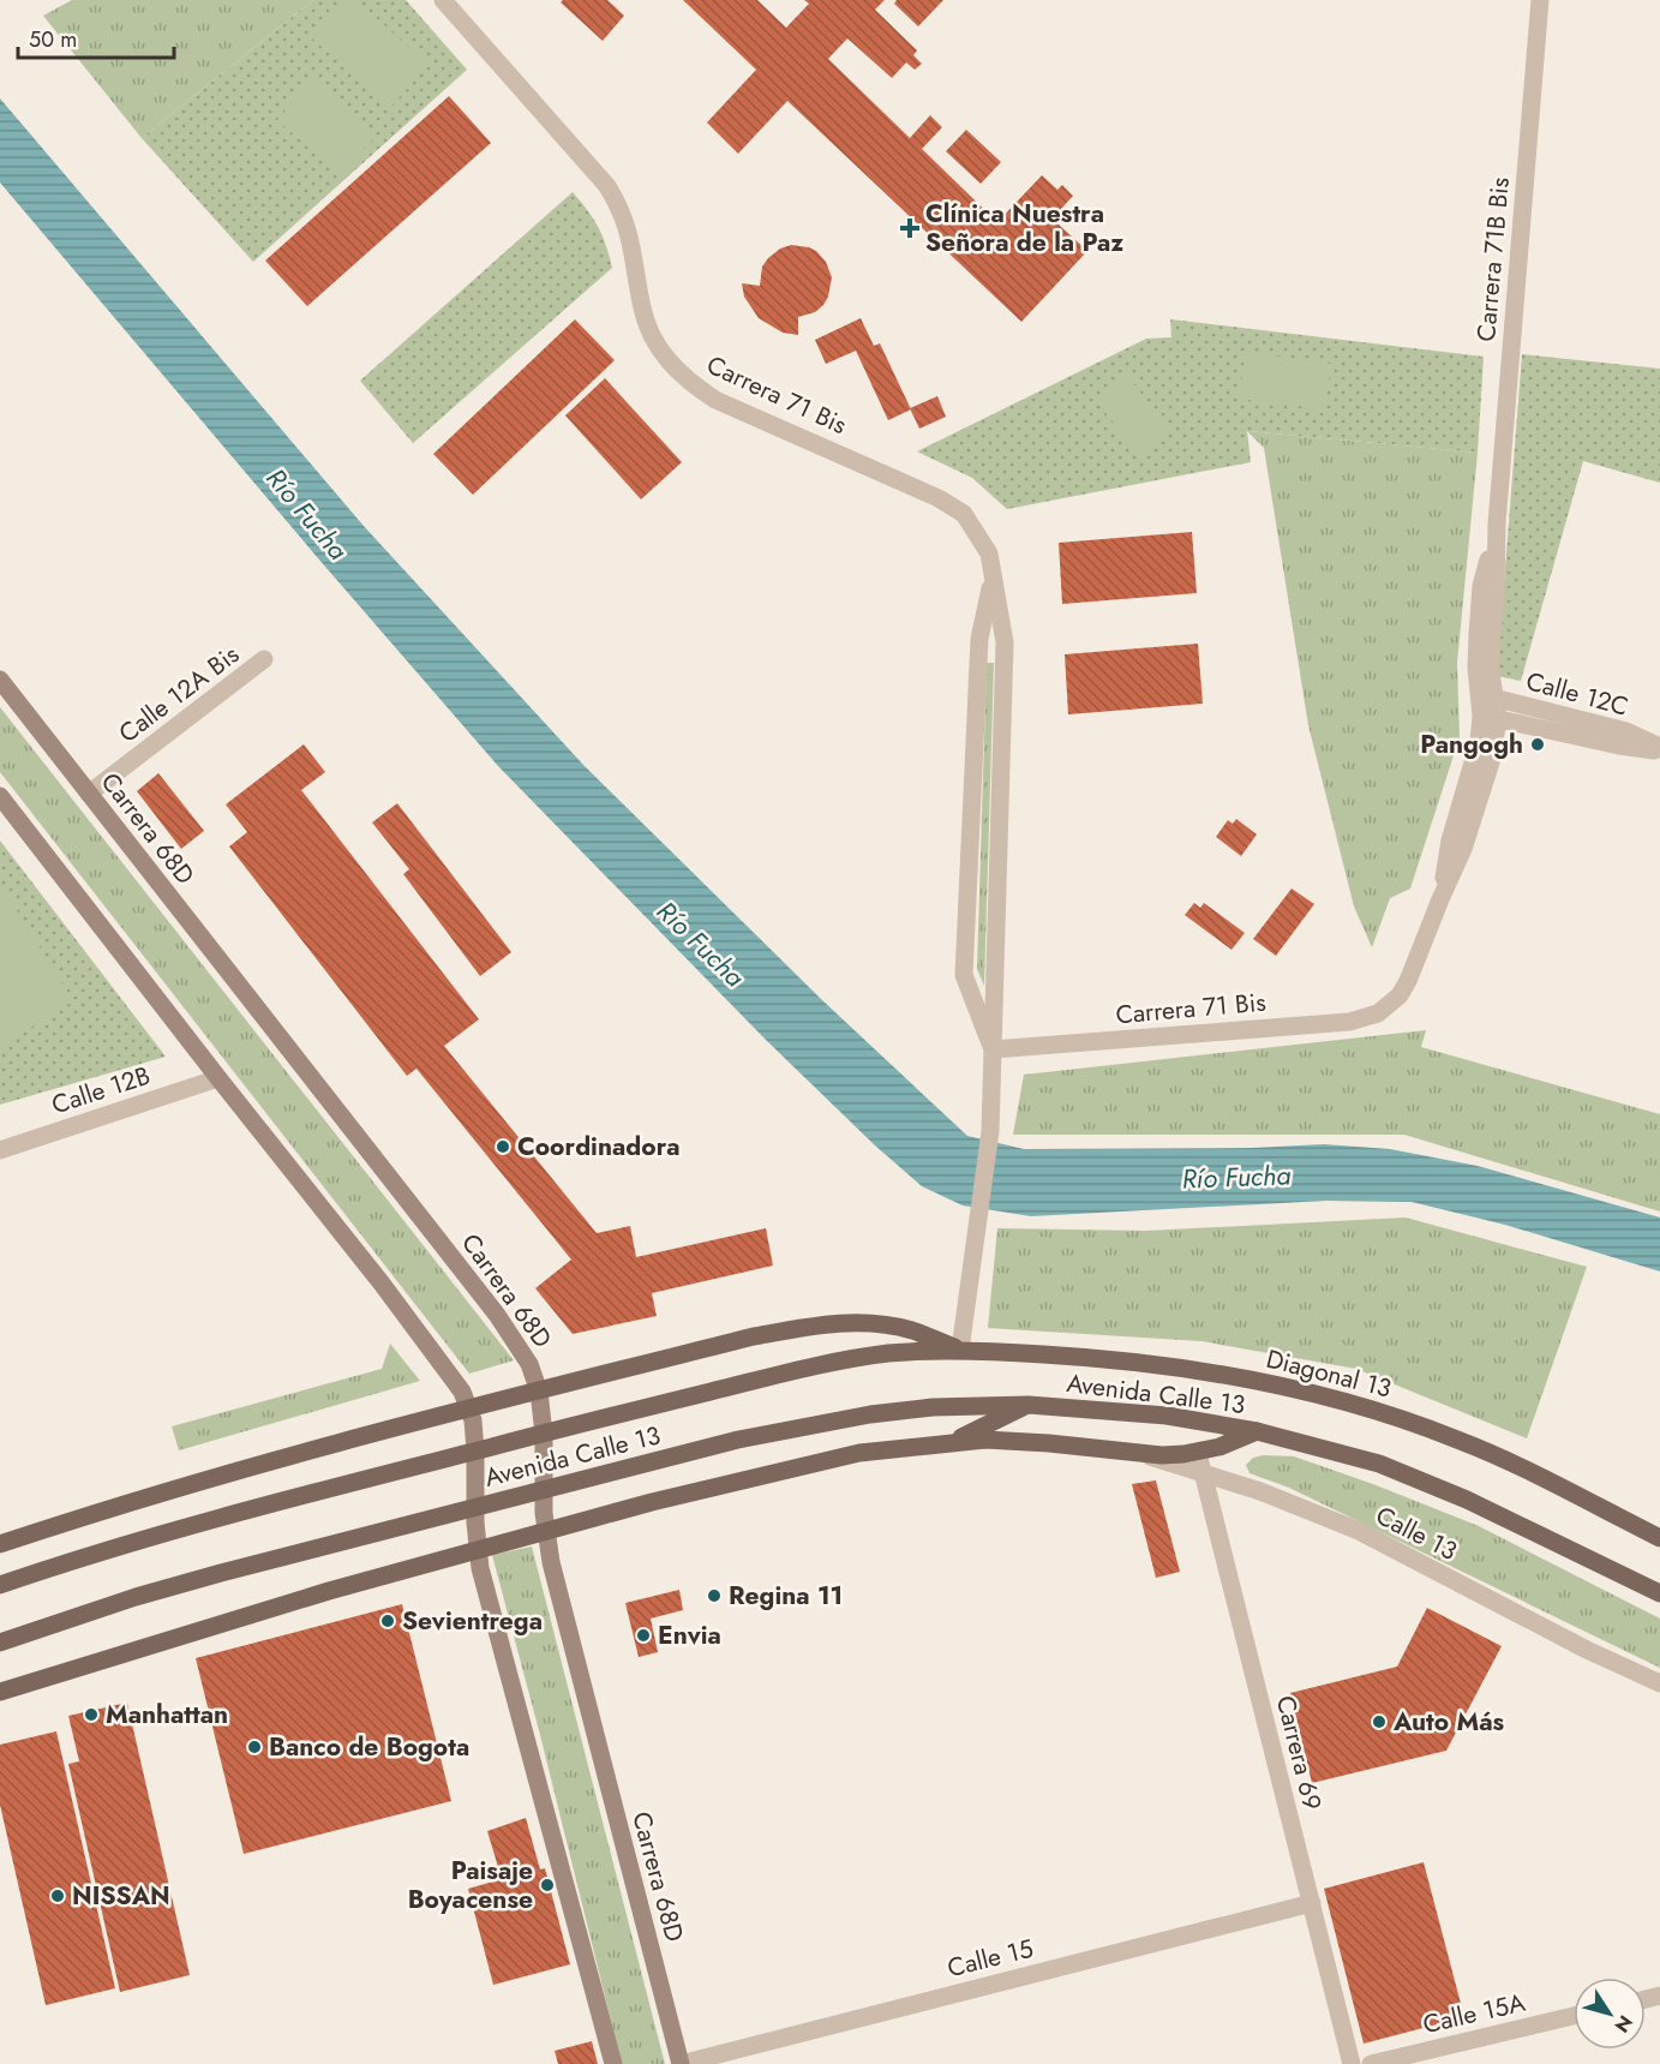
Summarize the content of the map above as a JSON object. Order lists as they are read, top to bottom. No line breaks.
{"streets":{"main road":["Carrera 68D","Diagonal 13","Avenida Calle 13"],"street":["Carrera 71B Bis","Carrera 71 Bis","Calle 12A Bis","Calle 12C","Calle 12B","Calle 13","Carrera 69","Calle 15","Calle 15A"]},"crossings":[["Carrera 71B Bis","Carrera 71 Bis"],["Carrera 71B Bis","Calle 12C"],["Carrera 71 Bis","Diagonal 13"],["Carrera 71 Bis","Avenida Calle 13"],["Calle 12A Bis","Carrera 68D"],["Carrera 68D","Avenida Calle 13"],["Carrera 68D","Calle 15"],["Diagonal 13","Avenida Calle 13"],["Avenida Calle 13","Calle 13"],["Avenida Calle 13","Carrera 69"],["Calle 13","Carrera 69"],["Carrera 69","Calle 15"]],"water":["Río Fucha"],"places":{"health":["Clínica Nuestra Señora de la Paz"],"other":["Pangogh","Coordinadora","Regina 11","Sevientrega","Envia","Manhattan","Auto Más","Banco de Bogota","Paisaje Boyacense","NISSAN"]},"scale_bar":"50 m","north":"bottom right"}
